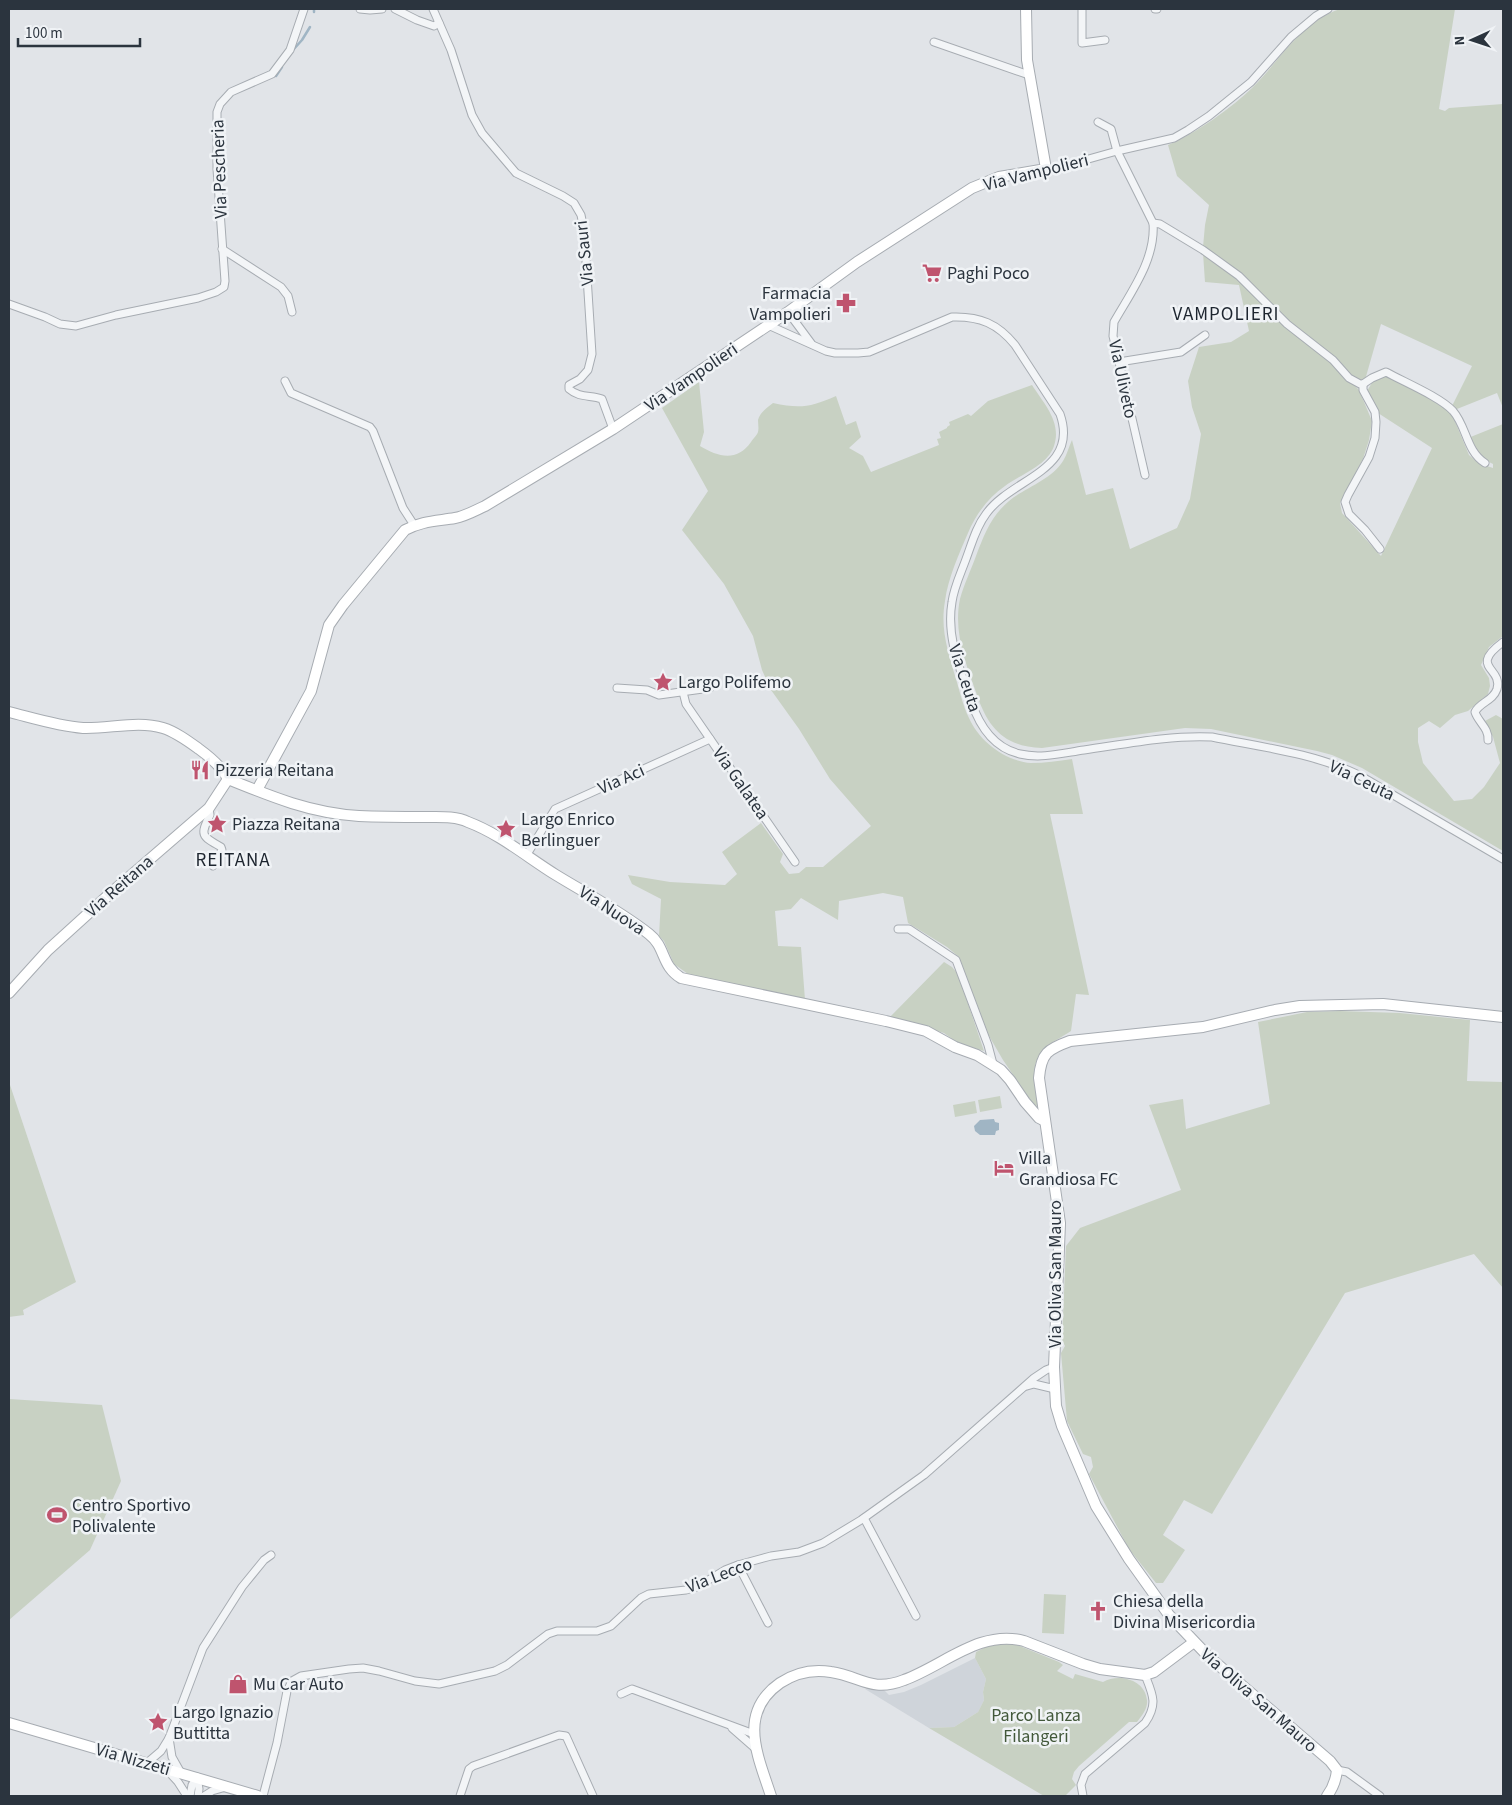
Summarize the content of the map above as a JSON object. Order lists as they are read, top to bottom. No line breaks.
{"streets":{"street":["Via Pescheria","Via Vampolieri","Via Sauri","Via Uliveto","Via Ceuta","Via Aci","Via Galatea","Via Reitana","Via Nuova","Via Oliva San Mauro","Via Lecco","Via Nizzeti"]},"crossings":[["Via Vampolieri","Via Sauri"],["Via Vampolieri","Via Uliveto"],["Via Vampolieri","Via Ceuta"],["Via Vampolieri","Via Nuova"],["Via Aci","Via Galatea"],["Via Aci","Via Nuova"],["Via Reitana","Via Nuova"],["Via Nuova","Via Oliva San Mauro"],["Via Oliva San Mauro","Via Lecco"]],"districts":["VAMPOLIERI","REITANA"],"parks":["Parco Lanza Filangeri"],"places":{"supermarket":["Paghi Poco"],"pharmacy":["Farmacia Vampolieri"],"place":["Largo Polifemo","Piazza Reitana","Largo Enrico Berlinguer","Largo Ignazio Buttitta"],"restaurant":["Pizzeria Reitana"],"hotel":["Villa Grandiosa FC"],"sports":["Centro Sportivo Polivalente"],"church":["Chiesa della Divina Misericordia"],"shop":["Mu Car Auto"]},"scale_bar":"100 m","north":"left"}
